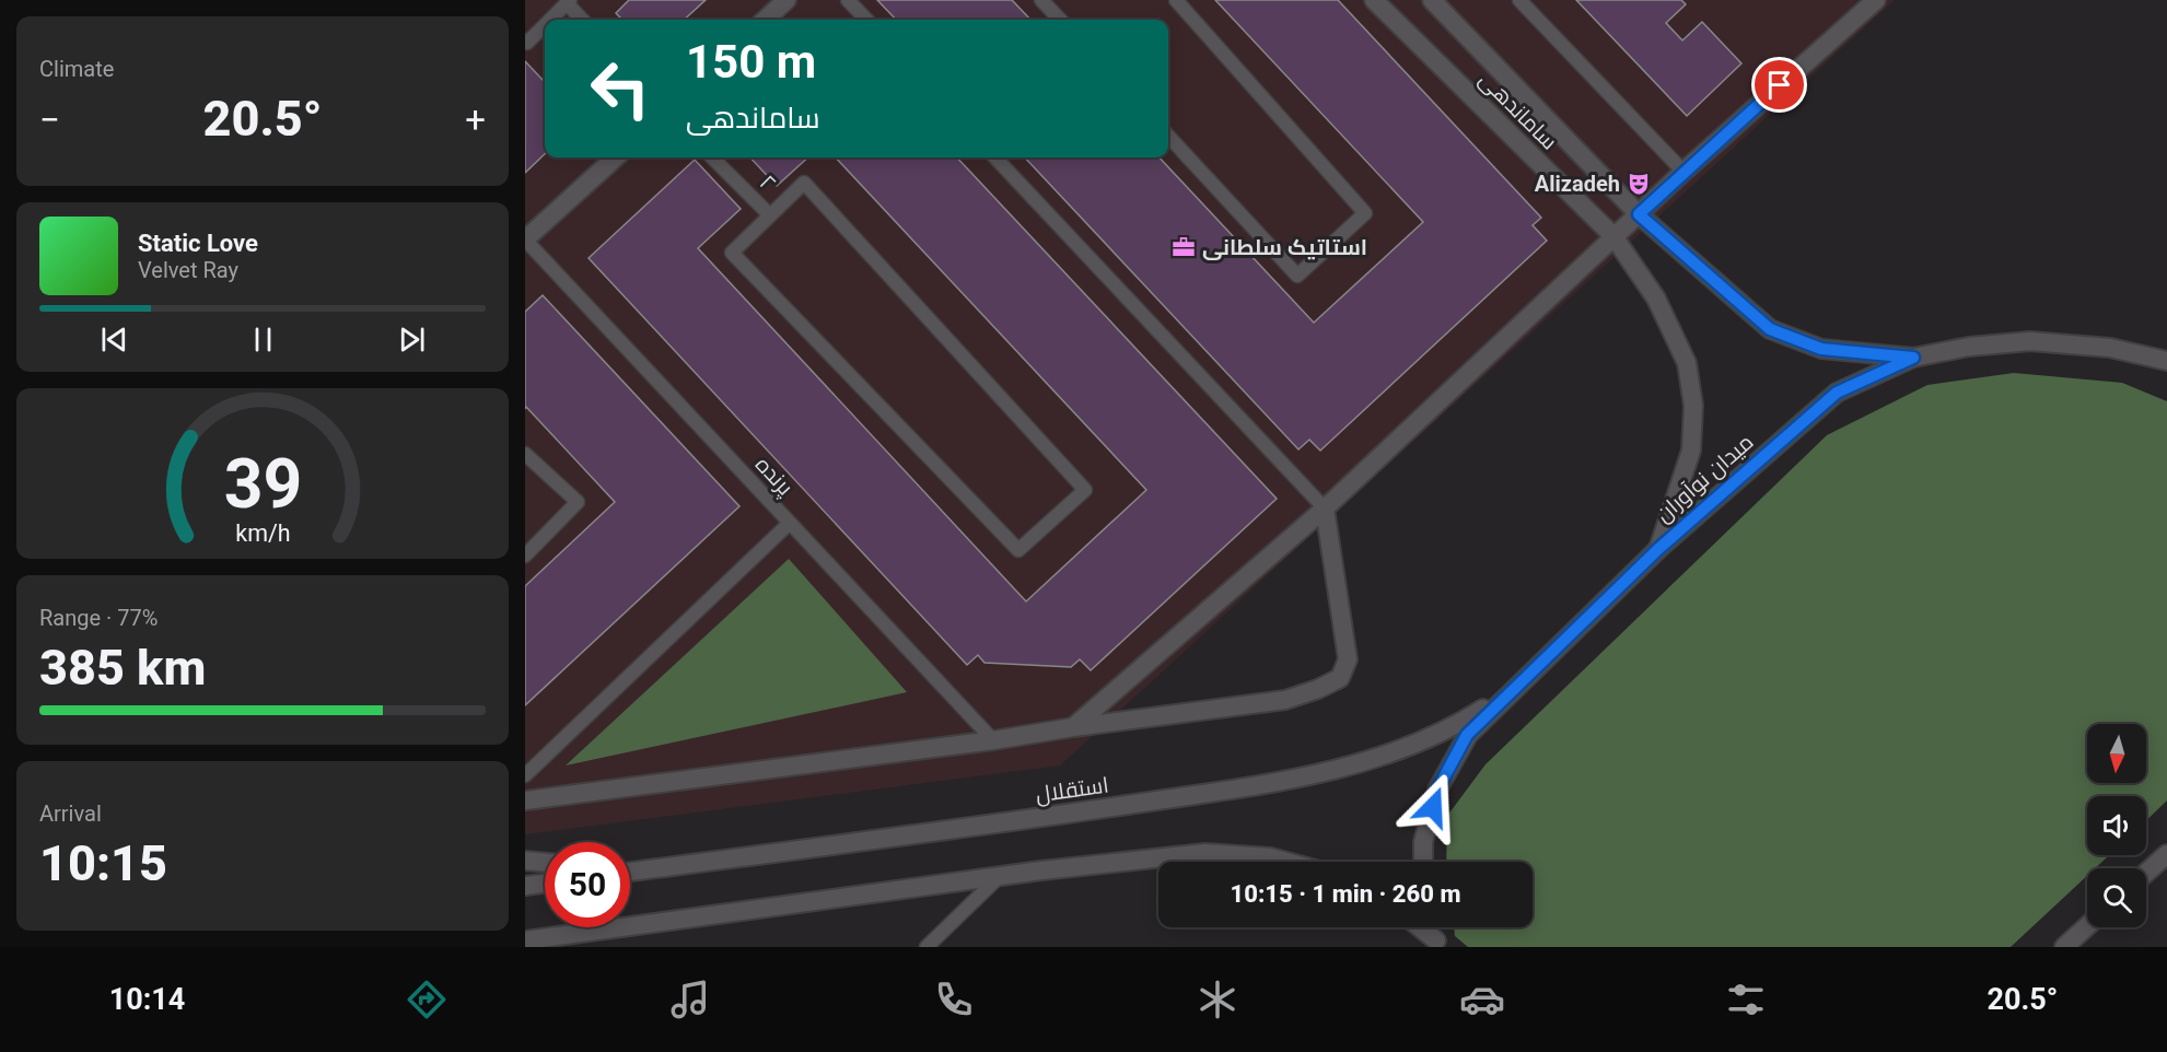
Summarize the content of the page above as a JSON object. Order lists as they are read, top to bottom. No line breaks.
{"streets":{"street":["ساماندهی","میدان نوآوران","استقلال"],"lane":["۲","پرنده"]},"crossings":[["ساماندهی","میدان نوآوران"],["میدان نوآوران","استقلال"]],"places":{"theatre":["Alizadeh"],"office":["استاتیک سلطانی"]},"north":"bottom","page":{"tile":["Climate",["Range · 77%","385 km"],["Arrival","10:15"]],"turn":["150 m","ساماندهی"],"heat":["−","20.5°","+"],"song":["Static Love","Velvet Ray"],"limit":"50","trip":"10:15 · 1 min · 260 m","tabs":["10:14","20.5°"],"gauge":["39","km/h"]}}
